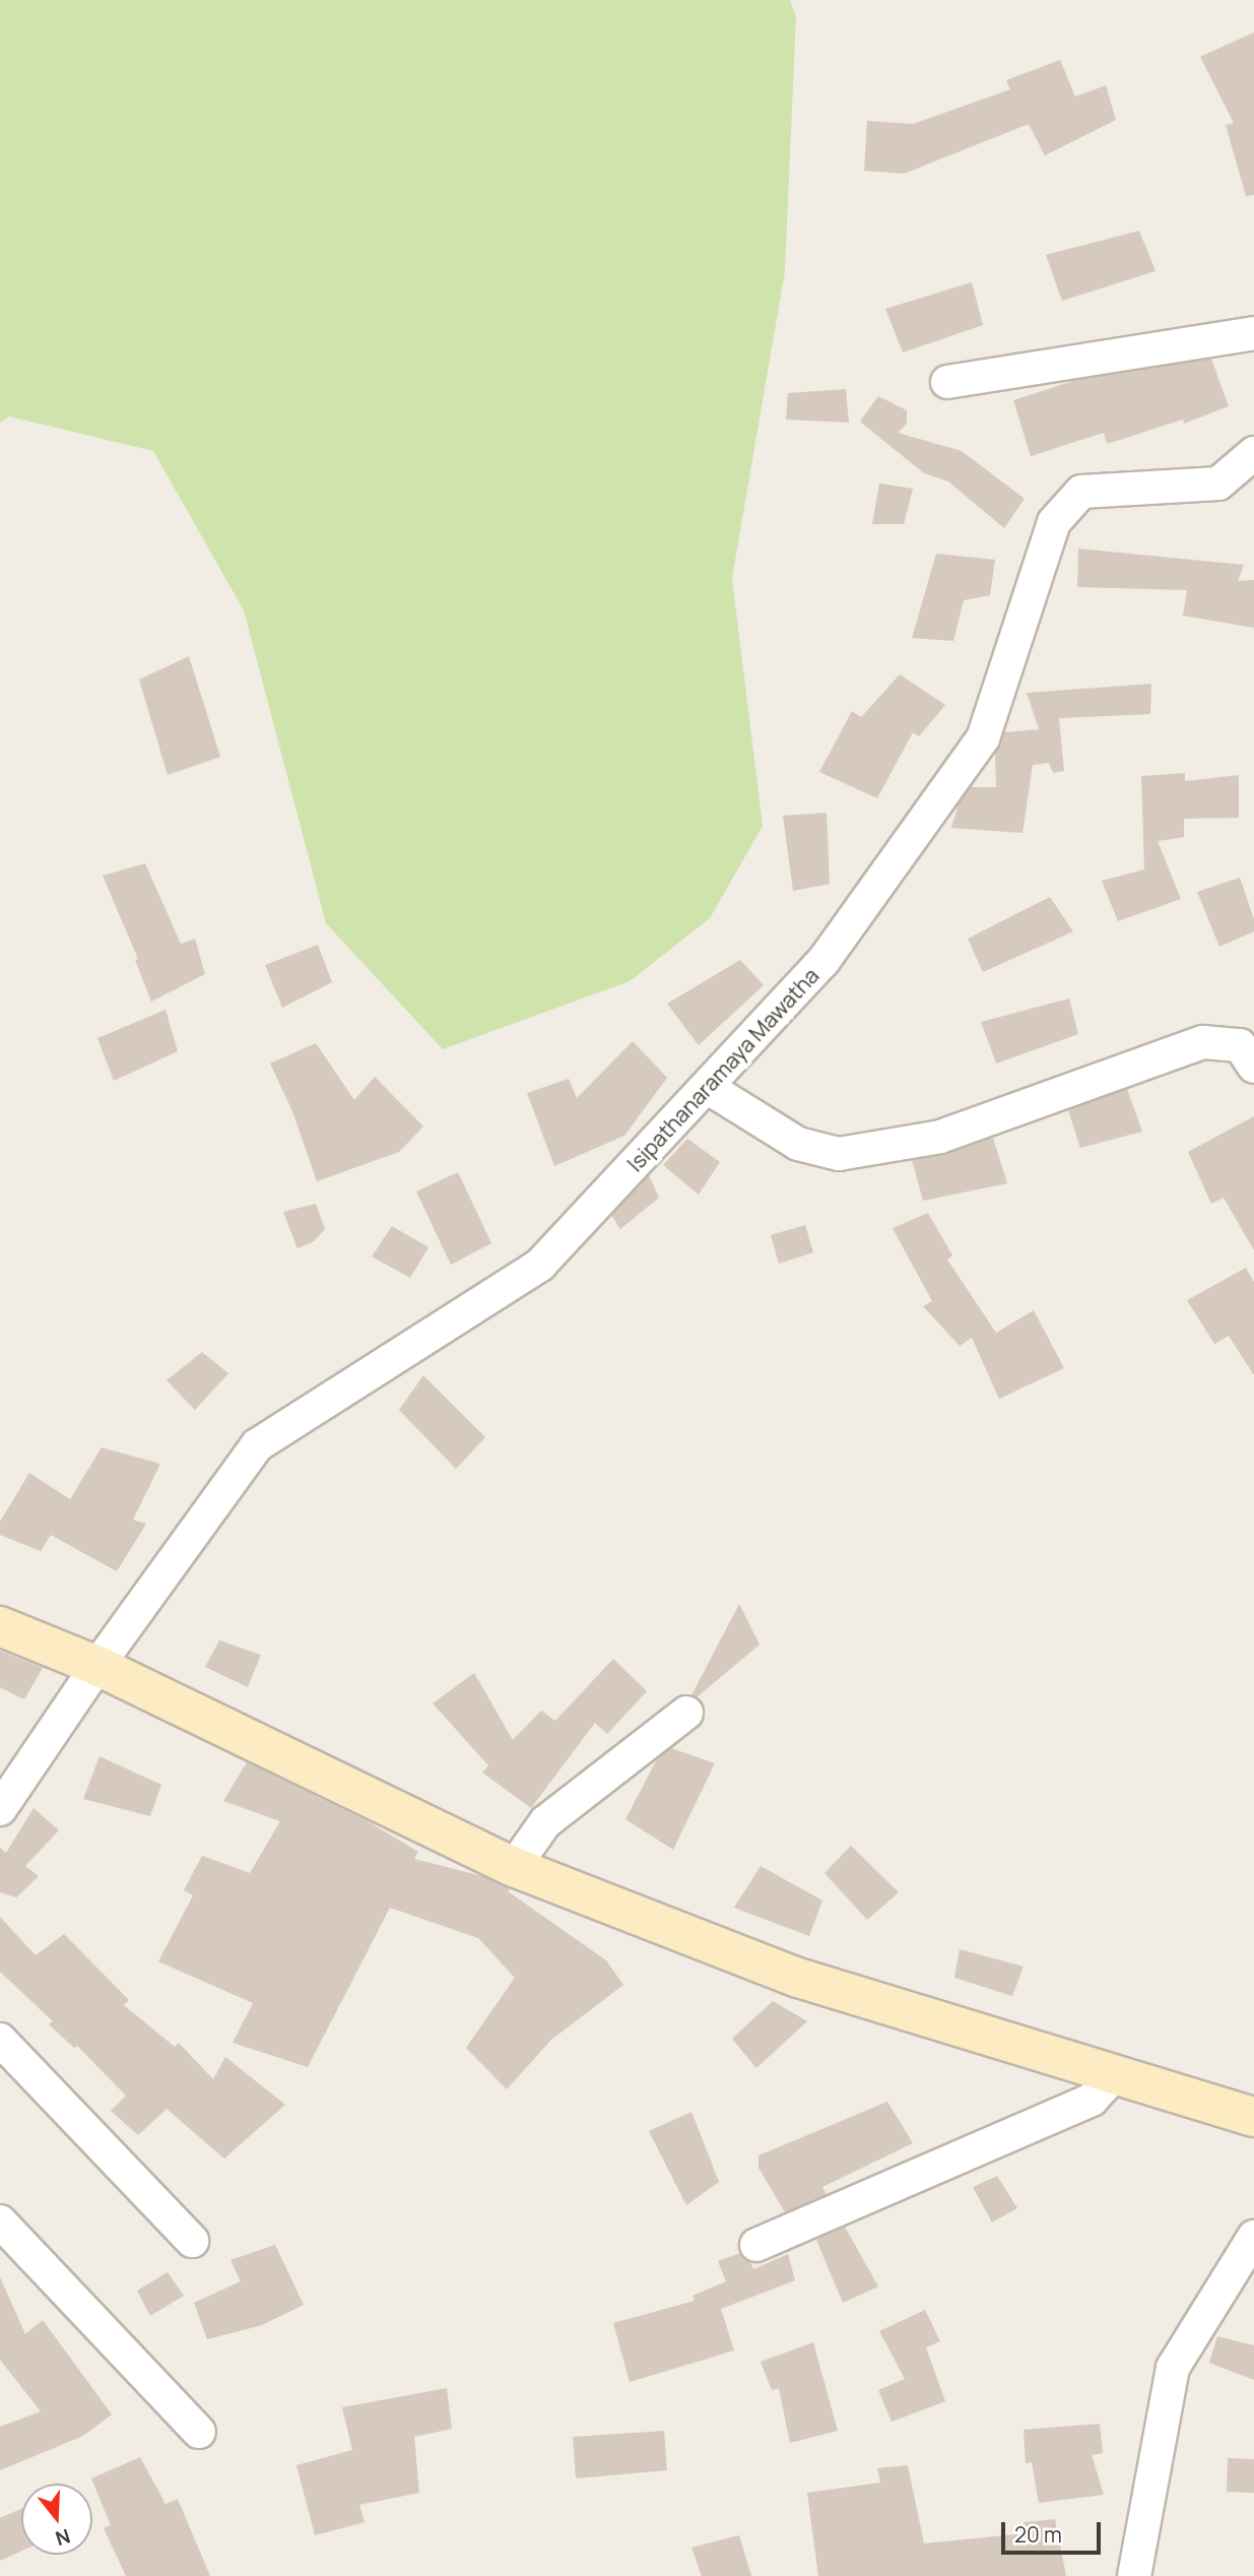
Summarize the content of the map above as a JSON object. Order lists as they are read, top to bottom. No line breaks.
{"streets":{"street":["Isipathanaramaya Mawatha"]},"scale_bar":"20 m","north":"bottom"}
